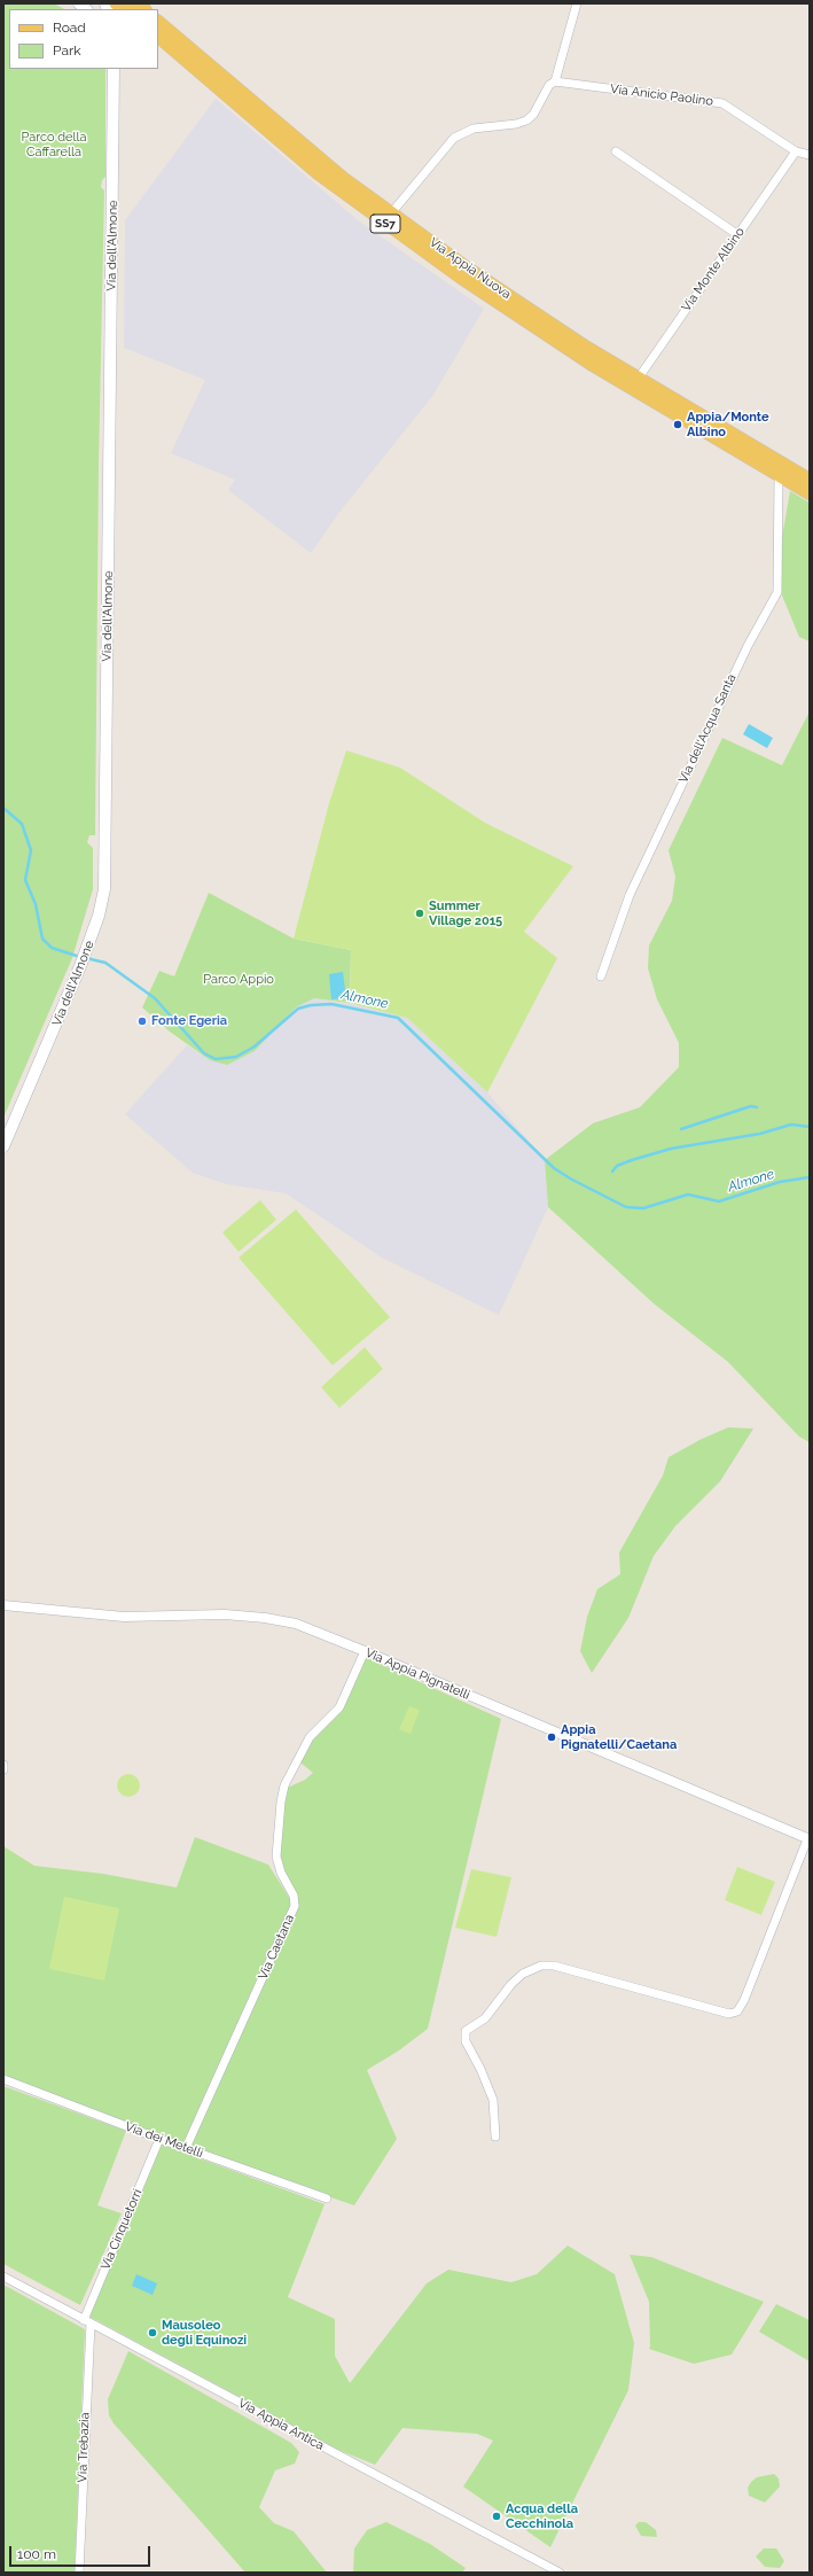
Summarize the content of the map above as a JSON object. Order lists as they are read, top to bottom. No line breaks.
{"streets":{"main road":["SS7","Via dell'Almone","Via Appia Nuova"],"street":["Via Anicio Paolino","Via Monte Albino","Via dell'Acqua Santa","Via Appia Pignatelli","Via Caetana","Via dei Metelli","Via Cinquetorri","Via Appia Antica","Via Trebazia"]},"crossings":[["Via Anicio Paolino","Via Monte Albino"],["Via Appia Nuova","Via Monte Albino"],["Via Appia Nuova","Via dell'Acqua Santa"],["Via Appia Pignatelli","Via Caetana"],["Via Caetana","Via dei Metelli"],["Via dei Metelli","Via Cinquetorri"],["Via Cinquetorri","Via Appia Antica"],["Via Cinquetorri","Via Trebazia"],["Via Appia Antica","Via Trebazia"]],"water":["Almone"],"parks":["Parco della Caffarella","Parco Appio"],"places":["Appia/Monte Albino","Summer Village 2015","Fonte Egeria","Appia Pignatelli/Caetana","Mausoleo degli Equinozi","Acqua della Cecchinola"],"legend":["Road","Park"],"scale_bar":"100 m"}
